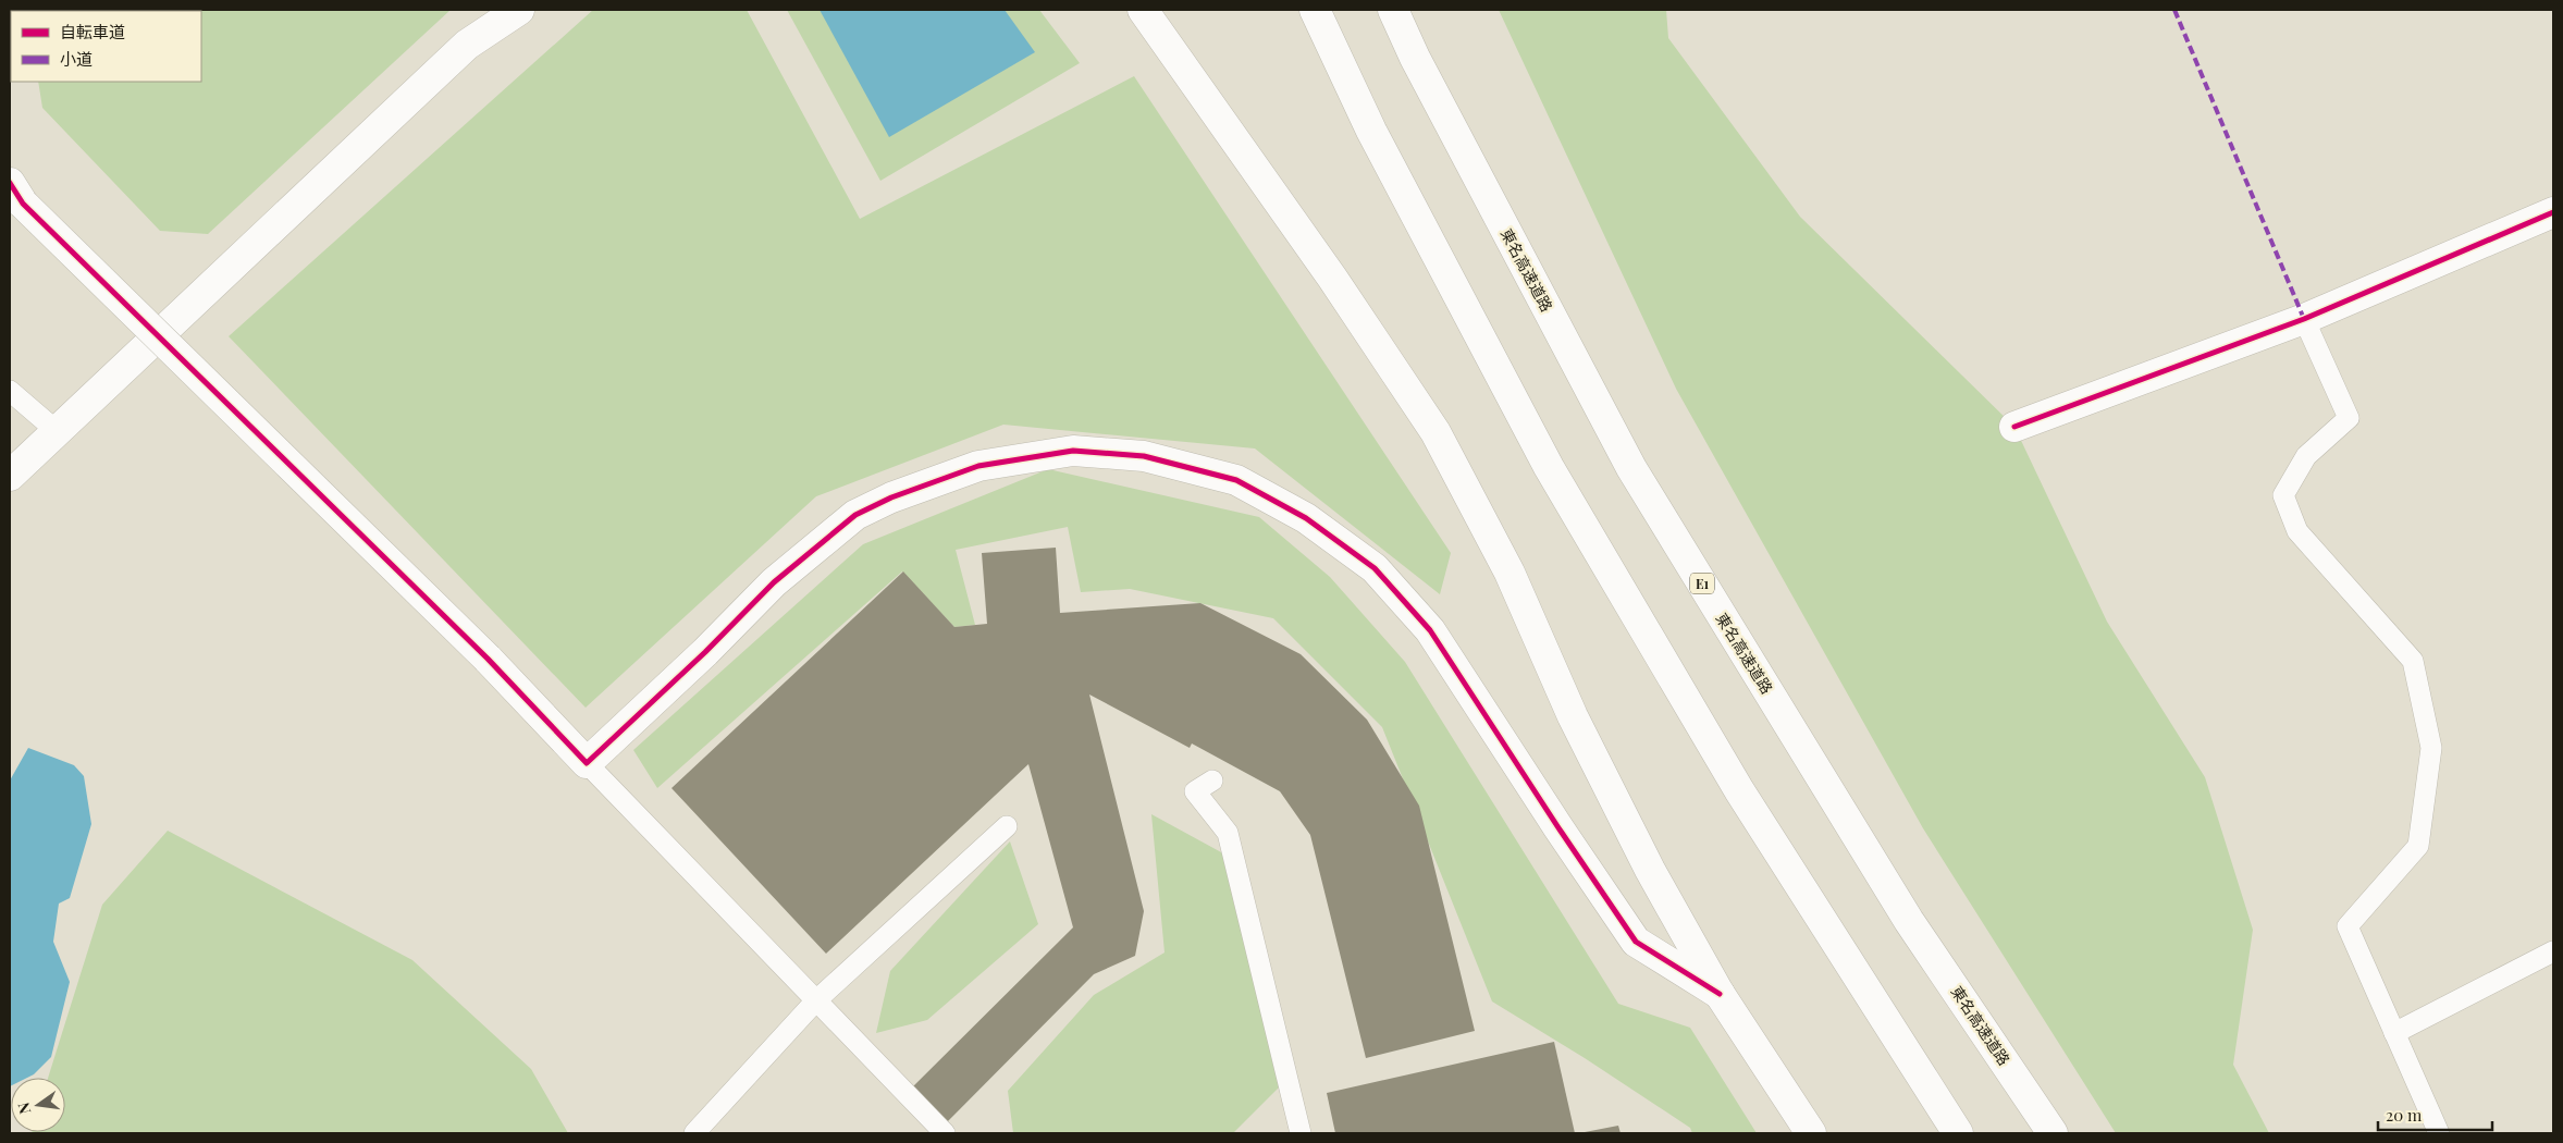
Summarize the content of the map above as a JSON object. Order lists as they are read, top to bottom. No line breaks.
{"streets":{"main road":["東名高速道路","E1"]},"legend":["自転車道","小道"],"scale_bar":"20 m","north":"left"}
